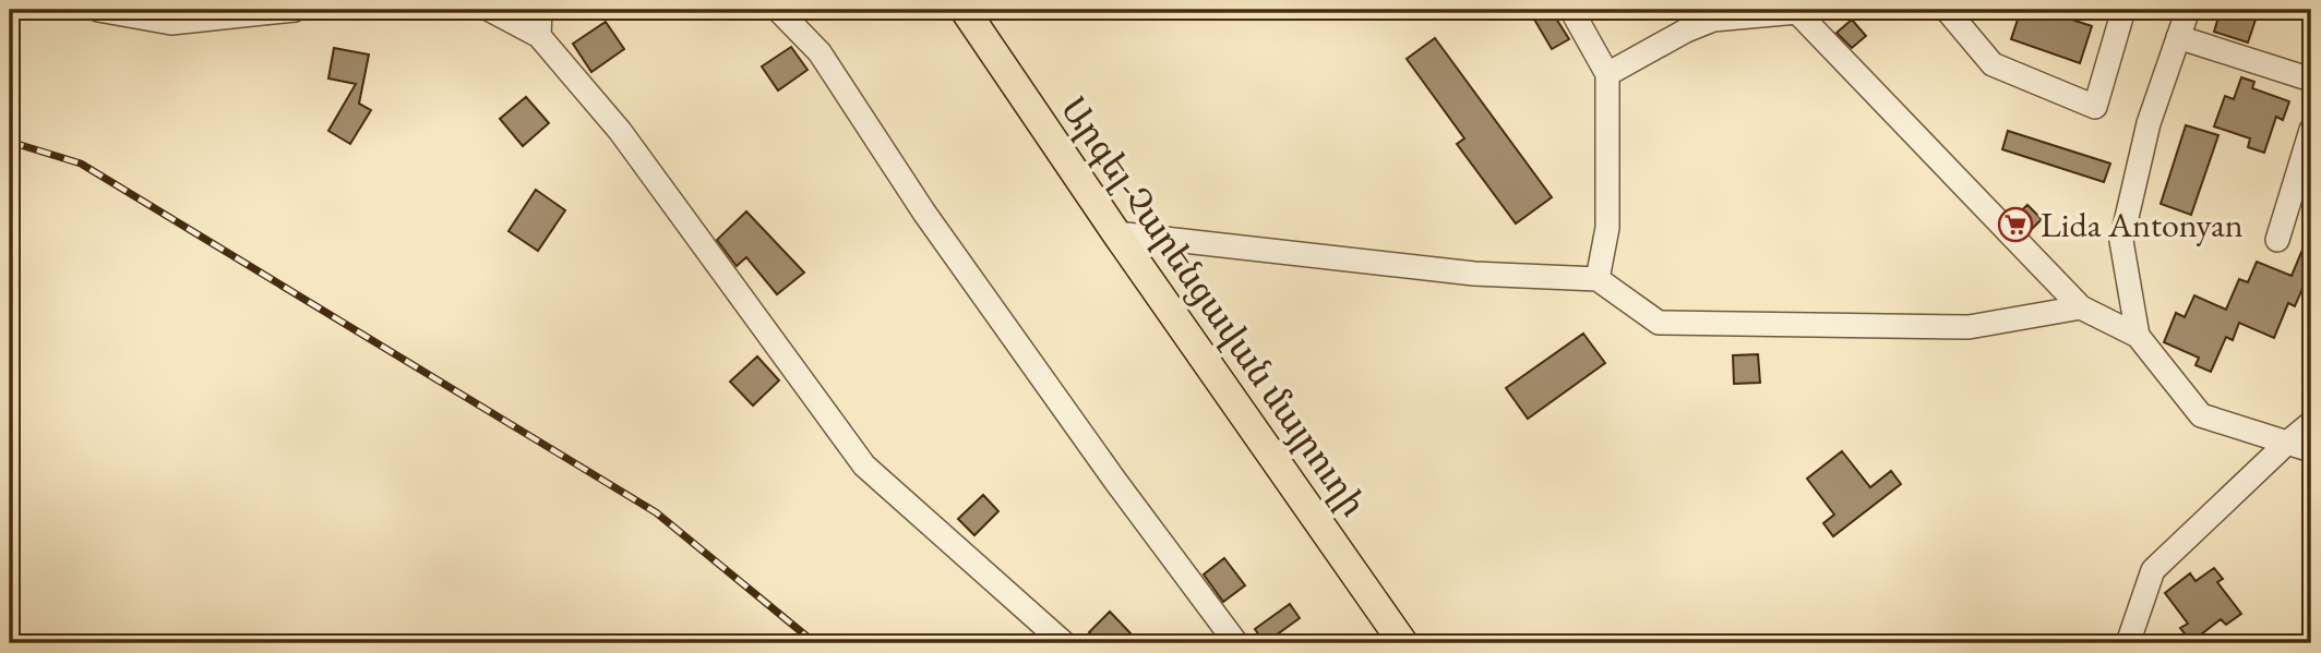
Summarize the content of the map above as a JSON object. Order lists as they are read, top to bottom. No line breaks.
{"streets":{"main road":["Արգել-Չարենցավան մայրուղի"]},"places":{"supermarket":["Lida Antonyan"]}}
